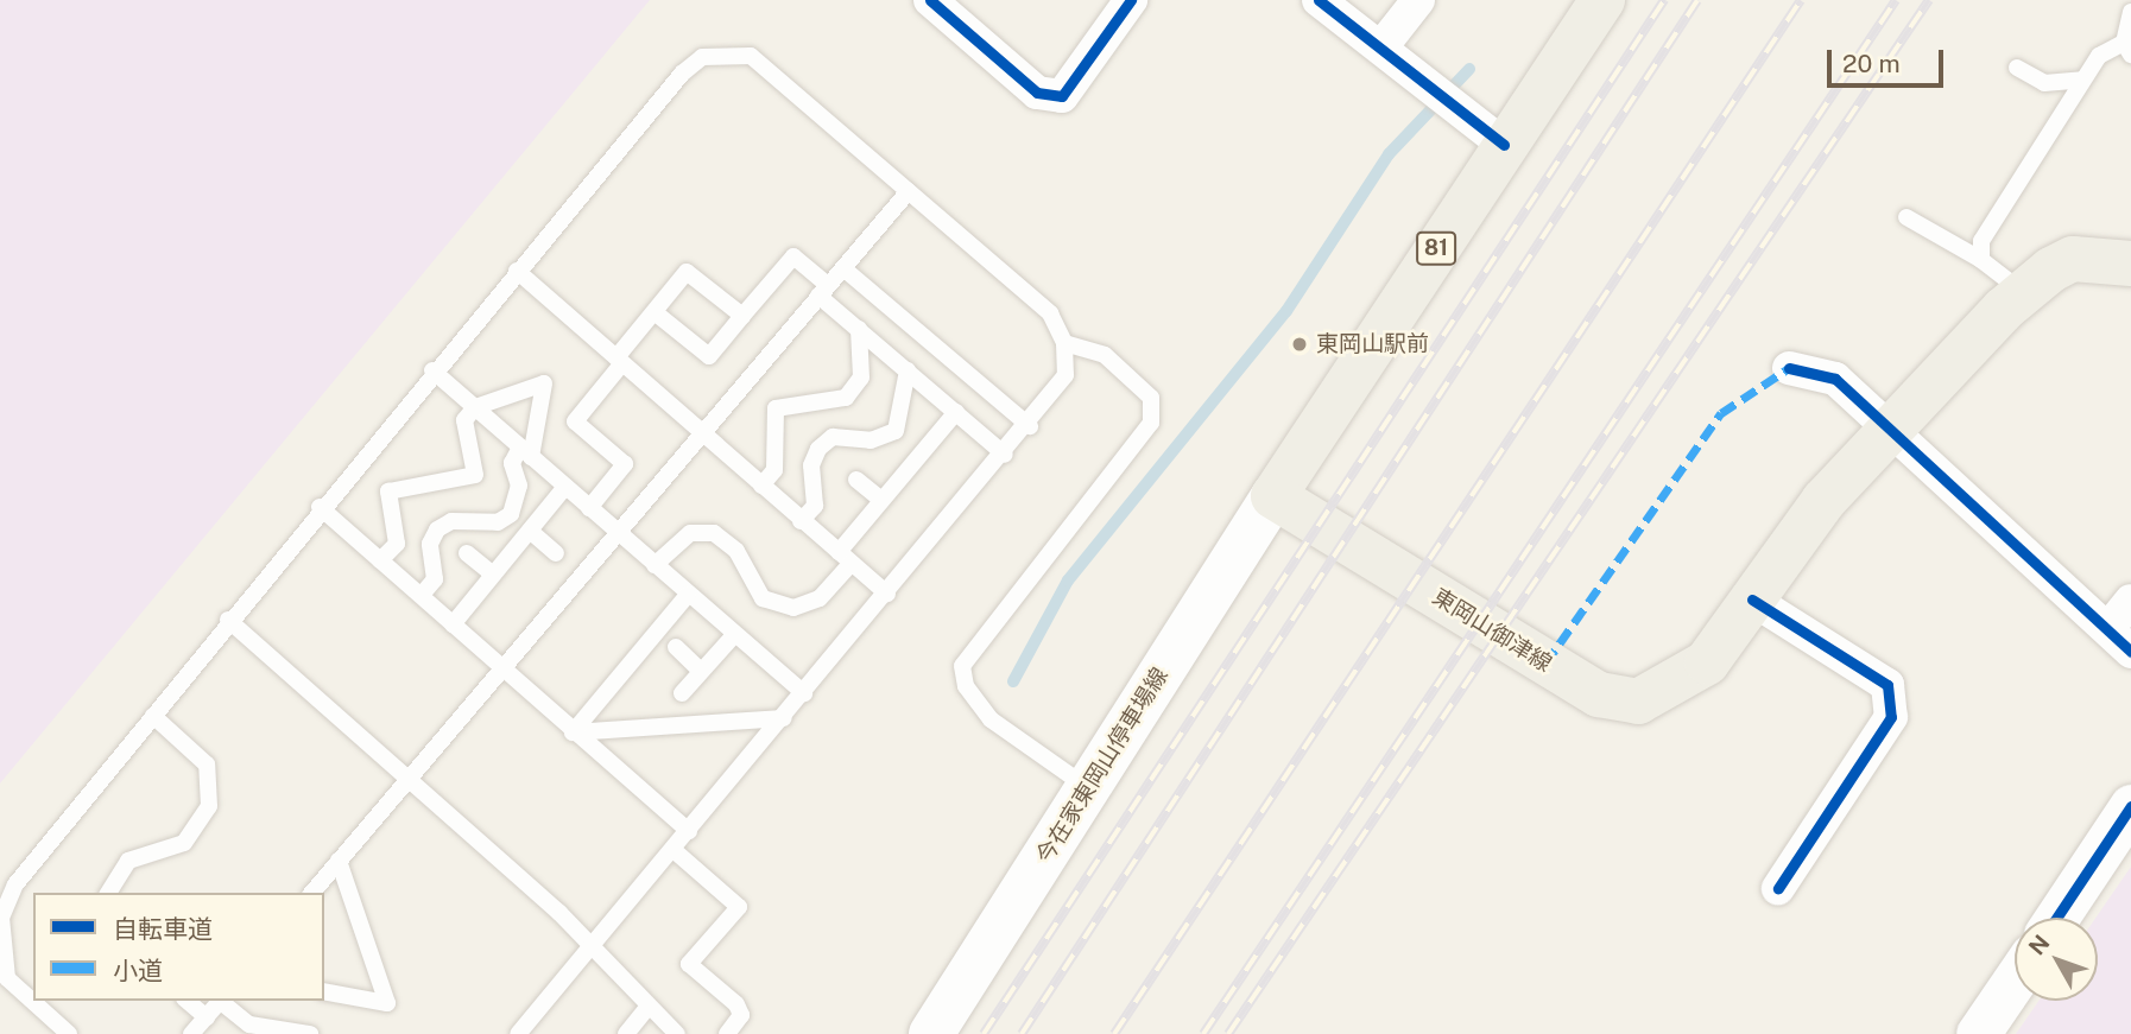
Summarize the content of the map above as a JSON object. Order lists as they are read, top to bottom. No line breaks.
{"streets":{"main road":["81","東岡山御津線","今在家東岡山停車場線"]},"crossings":[["81","東岡山御津線"],["81","今在家東岡山停車場線"],["東岡山御津線","今在家東岡山停車場線"]],"places":["東岡山駅前"],"legend":["自転車道","小道"],"scale_bar":"20 m","north":"top left"}
